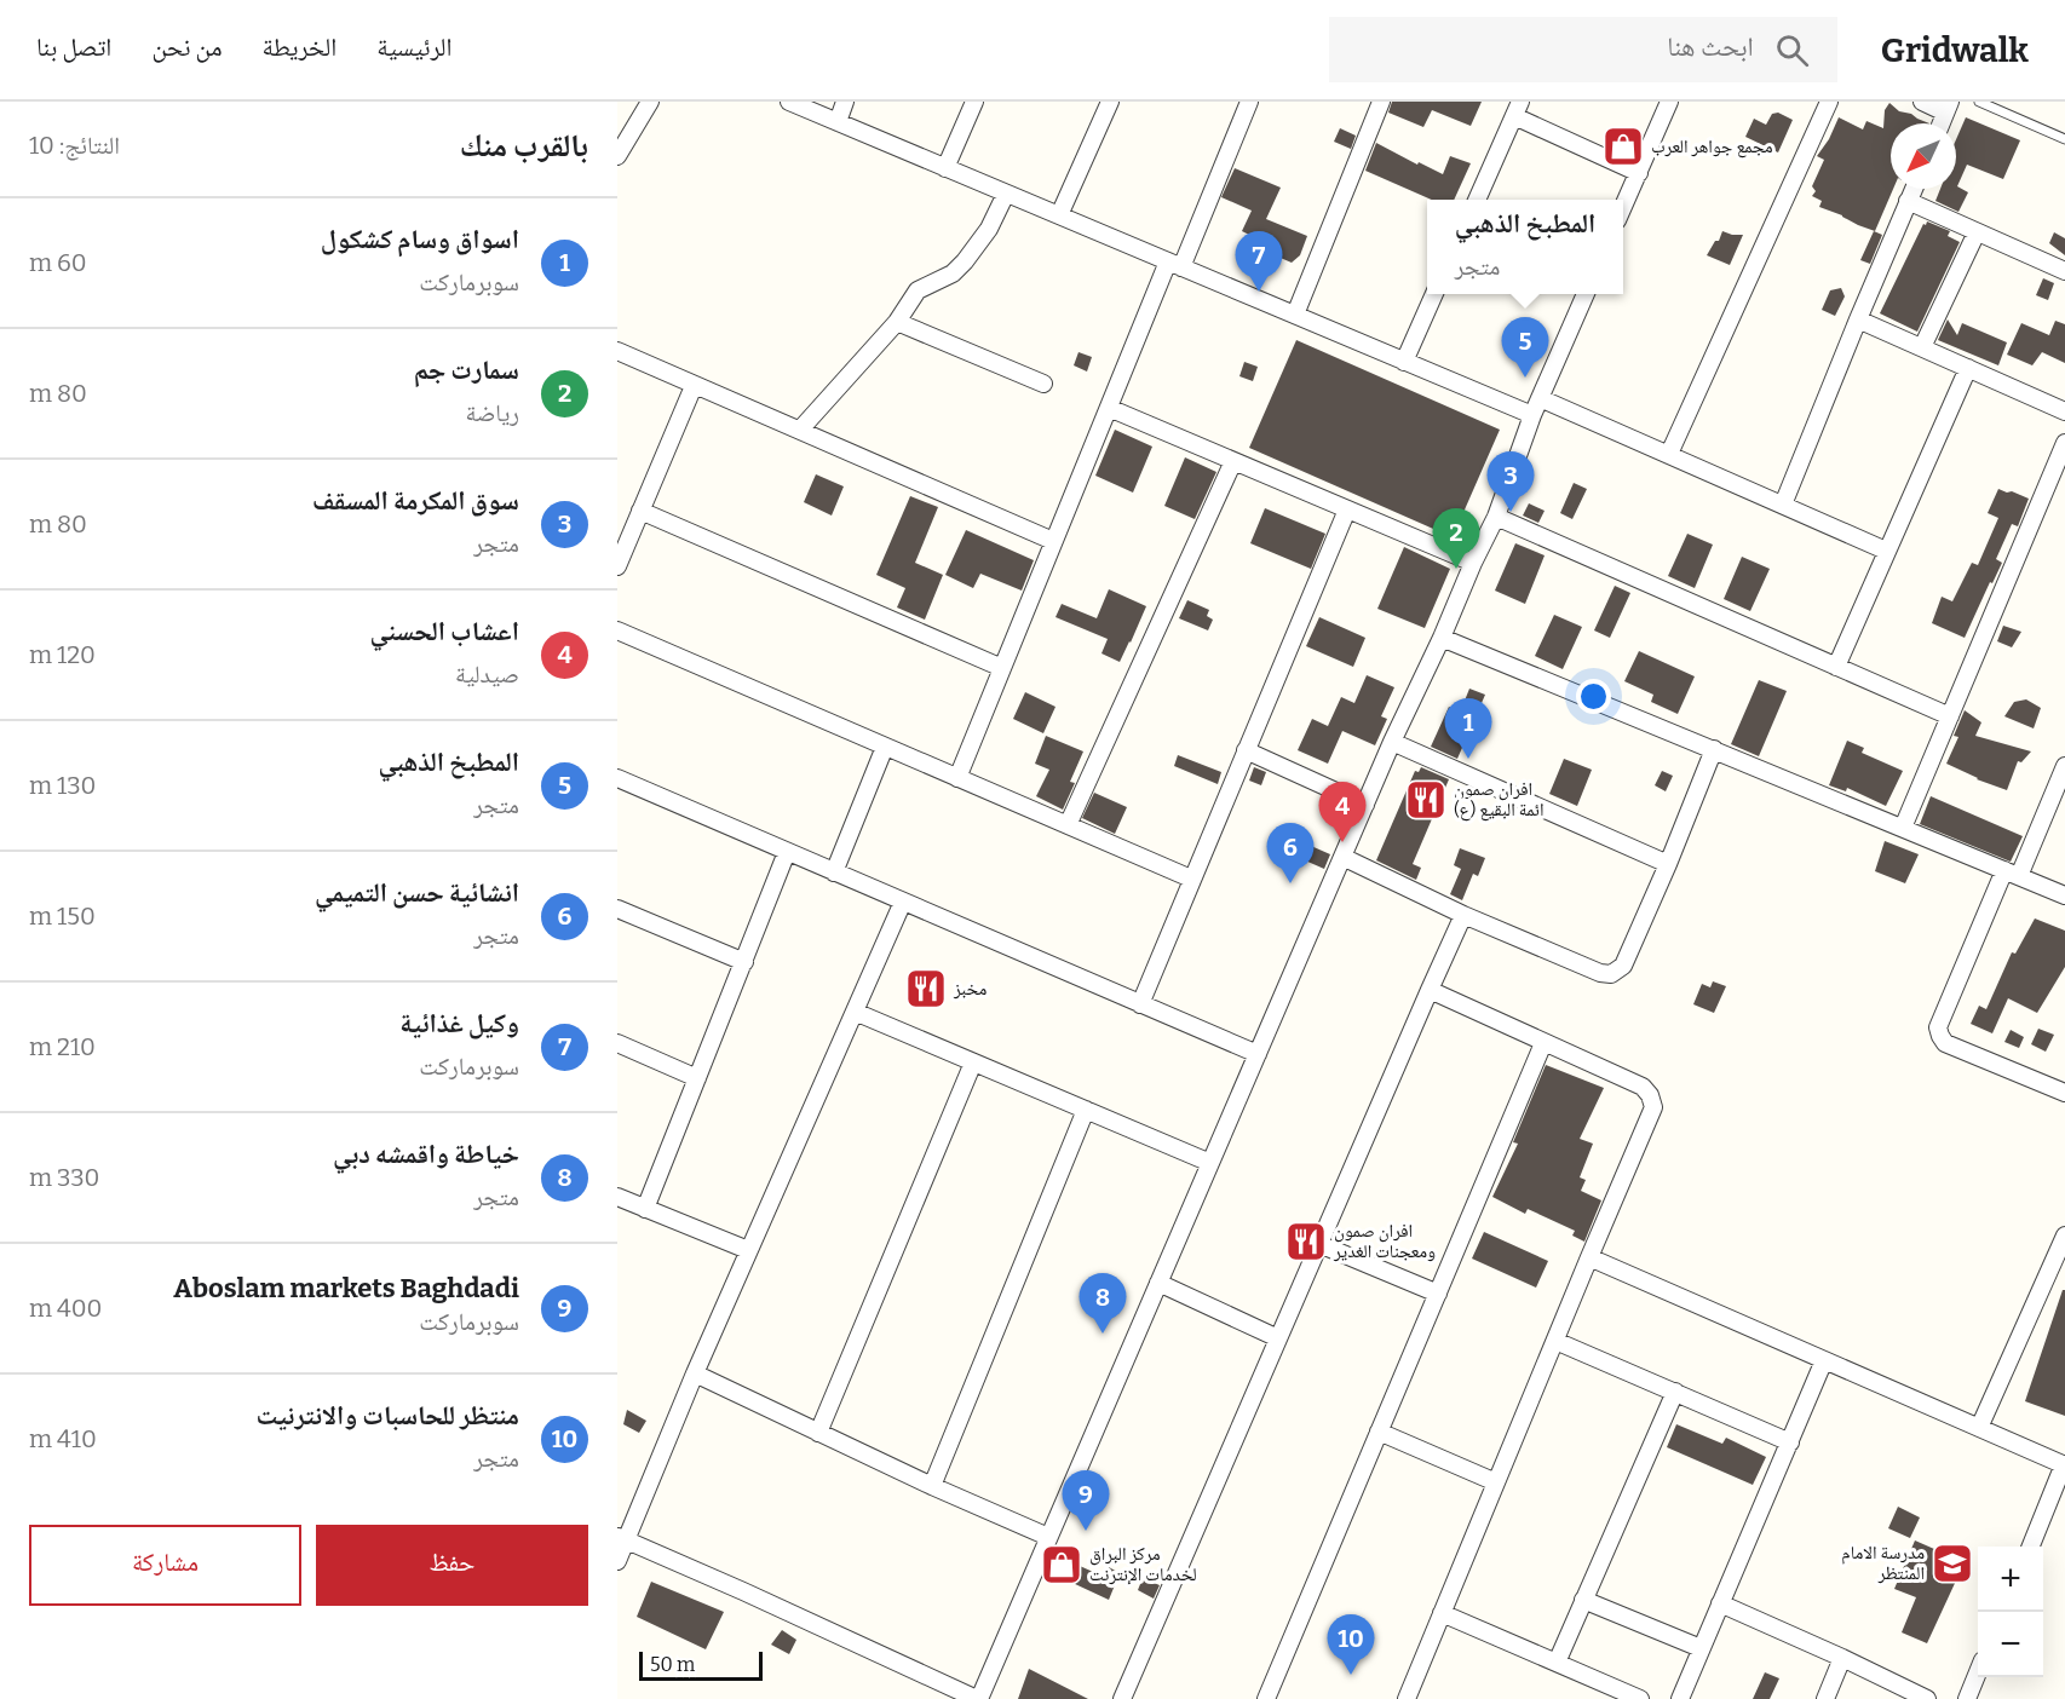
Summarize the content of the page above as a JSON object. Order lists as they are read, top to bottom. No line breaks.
{"places":{"shop":["مجمع جواهر العرب","مركز البراق لخدمات الإنترنت"],"restaurant":["افران صمون ائمة البقيع (ع)","مخبز","افران صمون ومعجنات الغدير"],"school or university":["مدرسة الامام المنتظر"]},"scale_bar":"50 m","north":"bottom left","page":{"header":"Gridwalk","search":"ابحث هنا","nav":["الرئيسية","الخريطة","من نحن","اتصل بنا"],"heading":["بالقرب منك","النتائج: 10"],"list":[{"mark":"1","name":"اسواق وسام كشكول","note":"سوبرماركت","value":"60 m"},{"mark":"2","name":"سمارت جم","note":"رياضة","value":"80 m"},{"mark":"3","name":"سوق المكرمة المسقف","note":"متجر","value":"80 m"},{"mark":"4","name":"اعشاب الحسني","note":"صيدلية","value":"120 m"},{"mark":"5","name":"المطبخ الذهبي","note":"متجر","value":"130 m"},{"mark":"6","name":"انشائية حسن التميمي","note":"متجر","value":"150 m"},{"mark":"7","name":"وكيل غذائية","note":"سوبرماركت","value":"210 m"},{"mark":"8","name":"خياطة واقمشه دبي","note":"متجر","value":"330 m"},{"mark":"9","name":"Aboslam markets Baghdadi","note":"سوبرماركت","value":"400 m"},{"mark":"10","name":"منتظر للحاسبات والانترنيت","note":"متجر","value":"410 m"}],"popup":["المطبخ الذهبي","متجر"],"pins":["7","5","3","2","1","4","6","8","9","10"],"buttons":["حفظ","مشاركة"],"map_buttons":["+","−"],"scale":"50 m"}}
